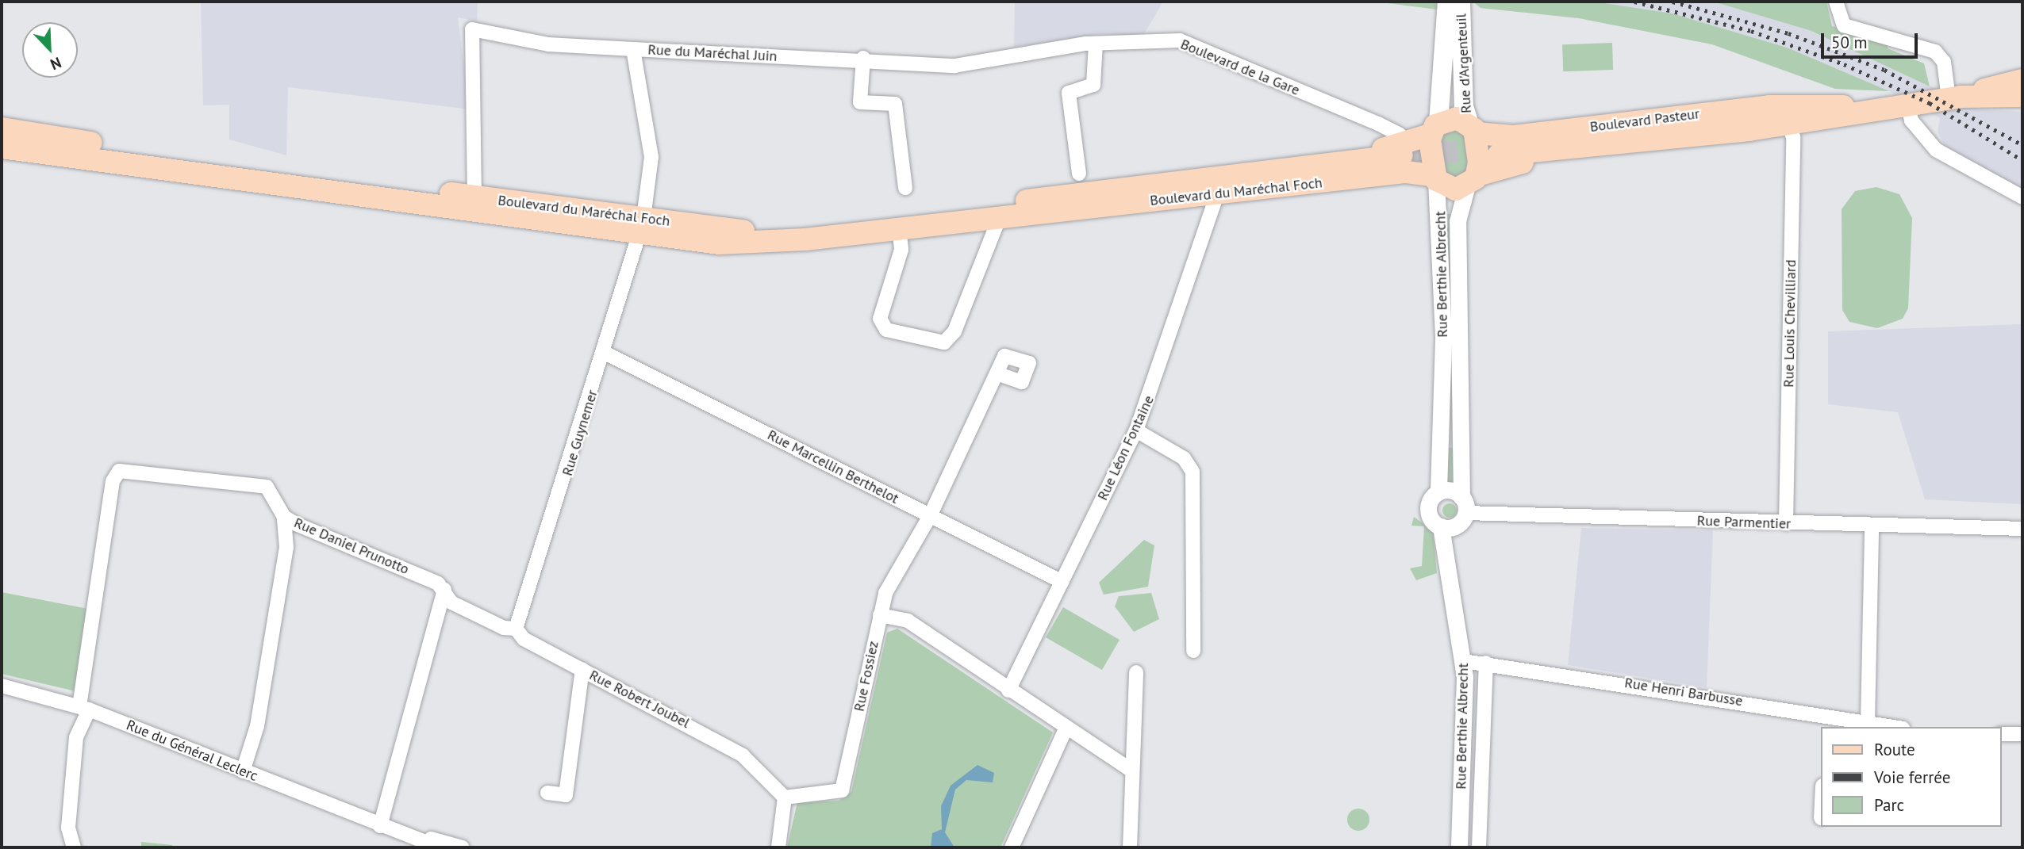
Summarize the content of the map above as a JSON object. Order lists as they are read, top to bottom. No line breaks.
{"streets":{"main road":["Rue d'Argenteuil","Boulevard Pasteur","Boulevard du Maréchal Foch"],"street":["Rue du Maréchal Juin","Boulevard de la Gare","Rue Berthie Albrecht","Rue Louis Chevilliard","Rue Guynemer","Rue Léon Fontaine","Rue Marcellin Berthelot","Rue Parmentier","Rue Daniel Prunotto","Rue Fossiez","Rue Henri Barbusse","Rue Robert Joubel","Rue du Général Leclerc"]},"crossings":[["Rue du Maréchal Juin","Boulevard de la Gare"],["Rue du Maréchal Juin","Boulevard du Maréchal Foch"],["Rue du Maréchal Juin","Rue Guynemer"],["Rue d'Argenteuil","Boulevard Pasteur"],["Rue d'Argenteuil","Boulevard du Maréchal Foch"],["Boulevard de la Gare","Boulevard du Maréchal Foch"],["Boulevard Pasteur","Boulevard du Maréchal Foch"],["Boulevard Pasteur","Rue Berthie Albrecht"],["Boulevard Pasteur","Rue Louis Chevilliard"],["Boulevard du Maréchal Foch","Rue Berthie Albrecht"],["Boulevard du Maréchal Foch","Rue Guynemer"],["Boulevard du Maréchal Foch","Rue Léon Fontaine"],["Rue Berthie Albrecht","Rue Parmentier"],["Rue Berthie Albrecht","Rue Henri Barbusse"],["Rue Louis Chevilliard","Rue Parmentier"],["Rue Guynemer","Rue Marcellin Berthelot"],["Rue Guynemer","Rue Robert Joubel"],["Rue Léon Fontaine","Rue Marcellin Berthelot"],["Rue Marcellin Berthelot","Rue Fossiez"],["Rue Daniel Prunotto","Rue Robert Joubel"],["Rue Daniel Prunotto","Rue du Général Leclerc"],["Rue Fossiez","Rue Robert Joubel"]],"legend":["Route","Voie ferrée","Parc"],"scale_bar":"50 m","north":"bottom right"}
